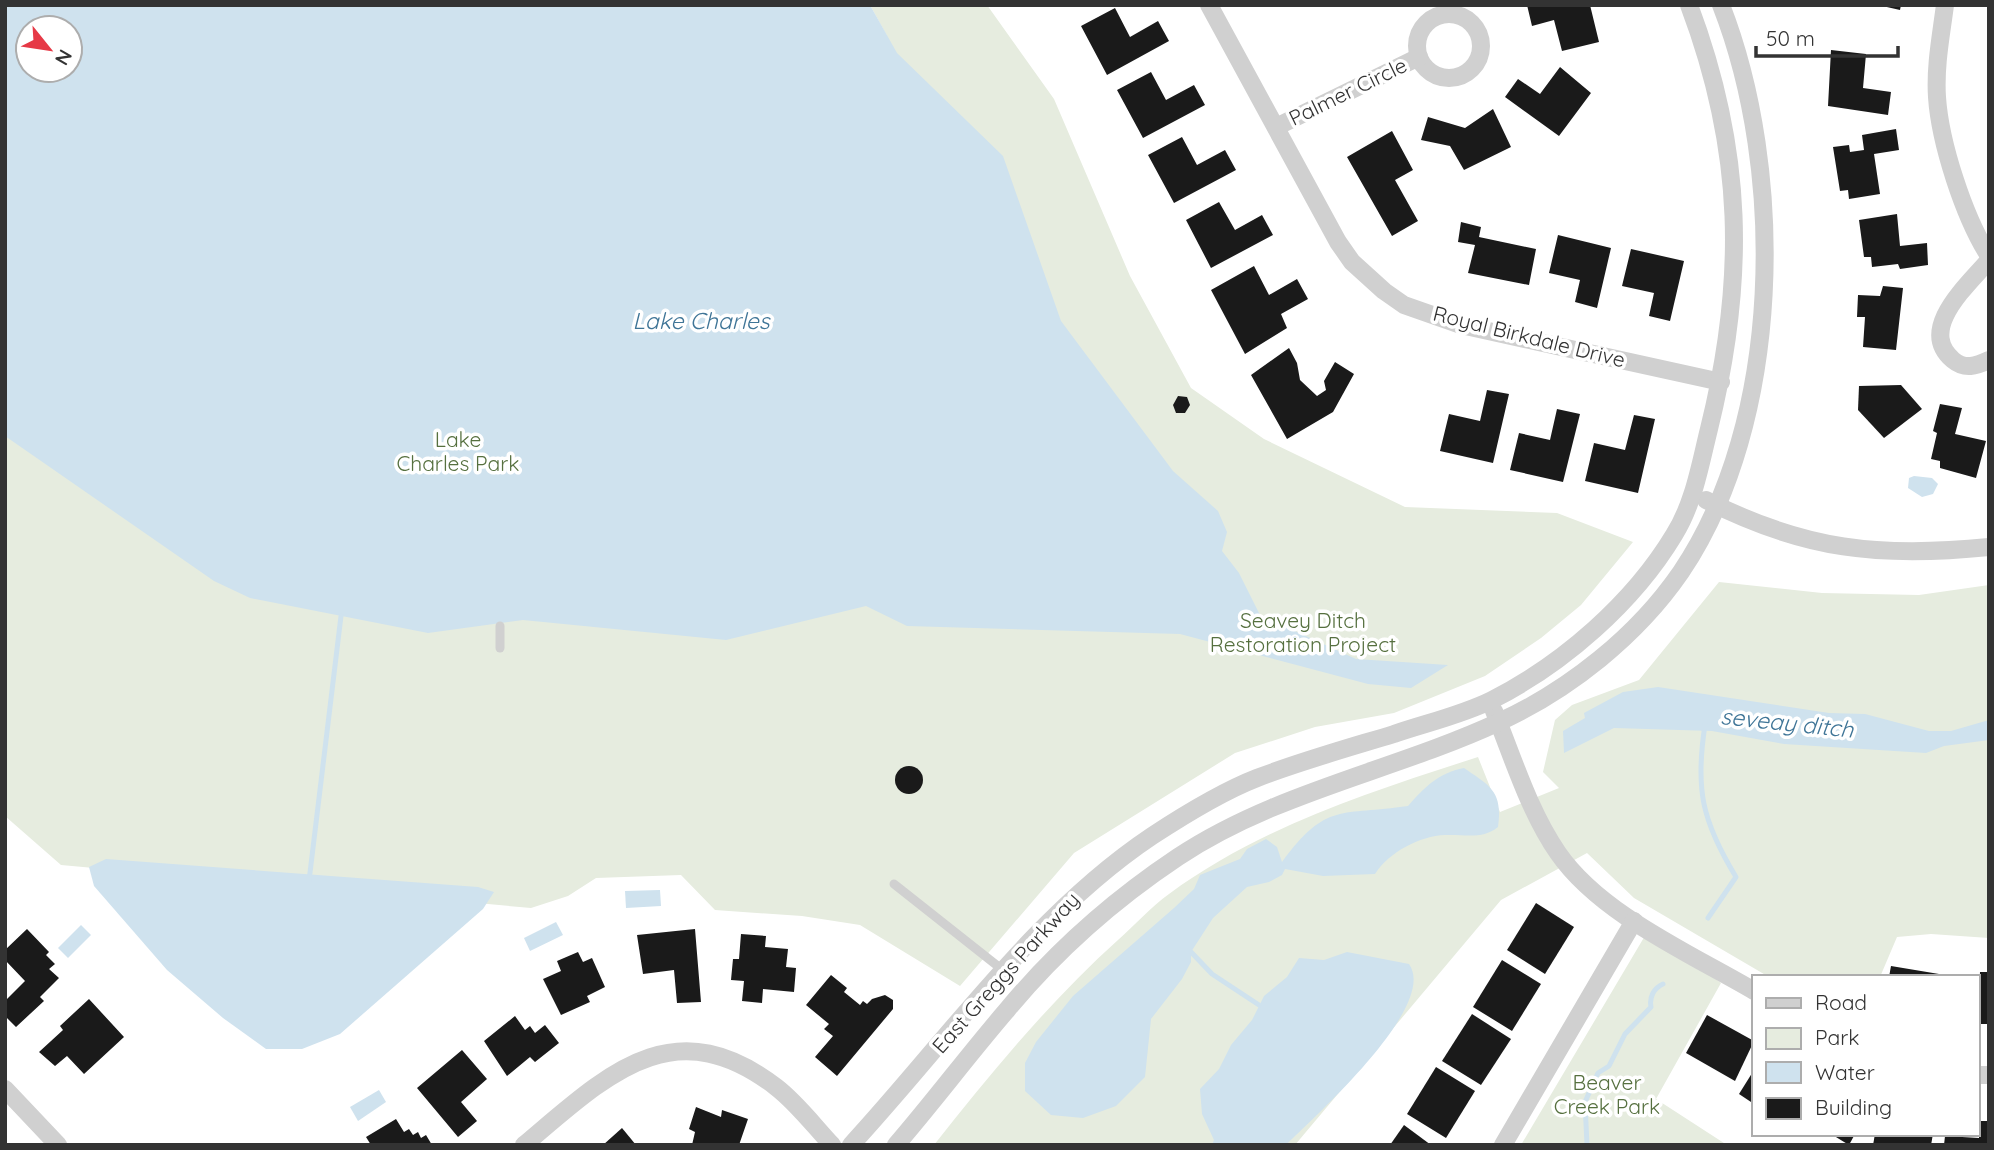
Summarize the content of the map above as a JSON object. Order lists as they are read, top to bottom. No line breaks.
{"streets":{"street":["Palmer Circle","Royal Birkdale Drive","East Greggs Parkway"]},"crossings":[["Palmer Circle","Royal Birkdale Drive"],["Royal Birkdale Drive","East Greggs Parkway"]],"water":["Lake Charles","seveay ditch"],"parks":["Lake Charles Park","Seavey Ditch Restoration Project","Beaver Creek Park"],"legend":["Road","Park","Water","Building"],"scale_bar":"50 m","north":"bottom right"}
